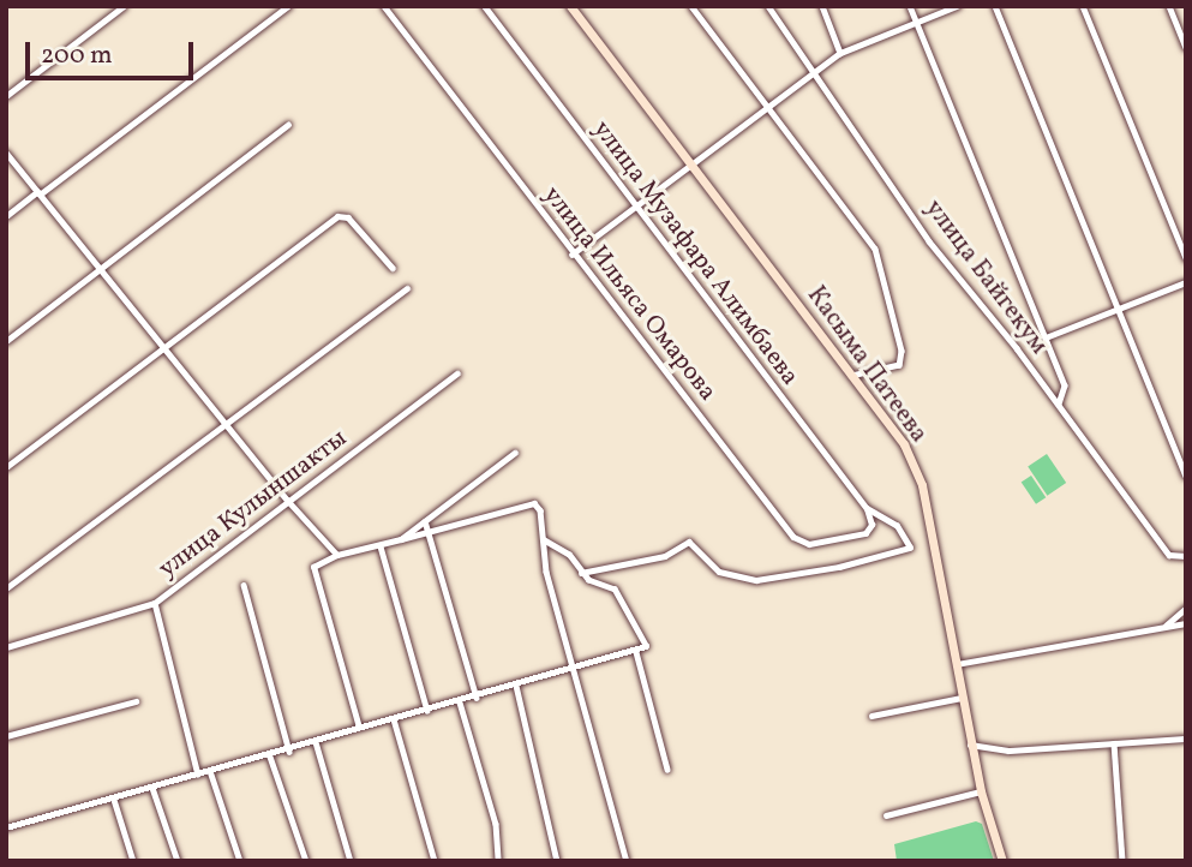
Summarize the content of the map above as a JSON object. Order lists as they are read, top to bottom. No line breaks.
{"streets":{"main road":["Касыма Патеева"],"street":["улица Музафара Алимбаева","улица Байгекум","улица Ильяса Омарова","улица Кулыншакты"]},"crossings":[["улица Музафара Алимбаева","улица Ильяса Омарова"]],"scale_bar":"200 m"}
